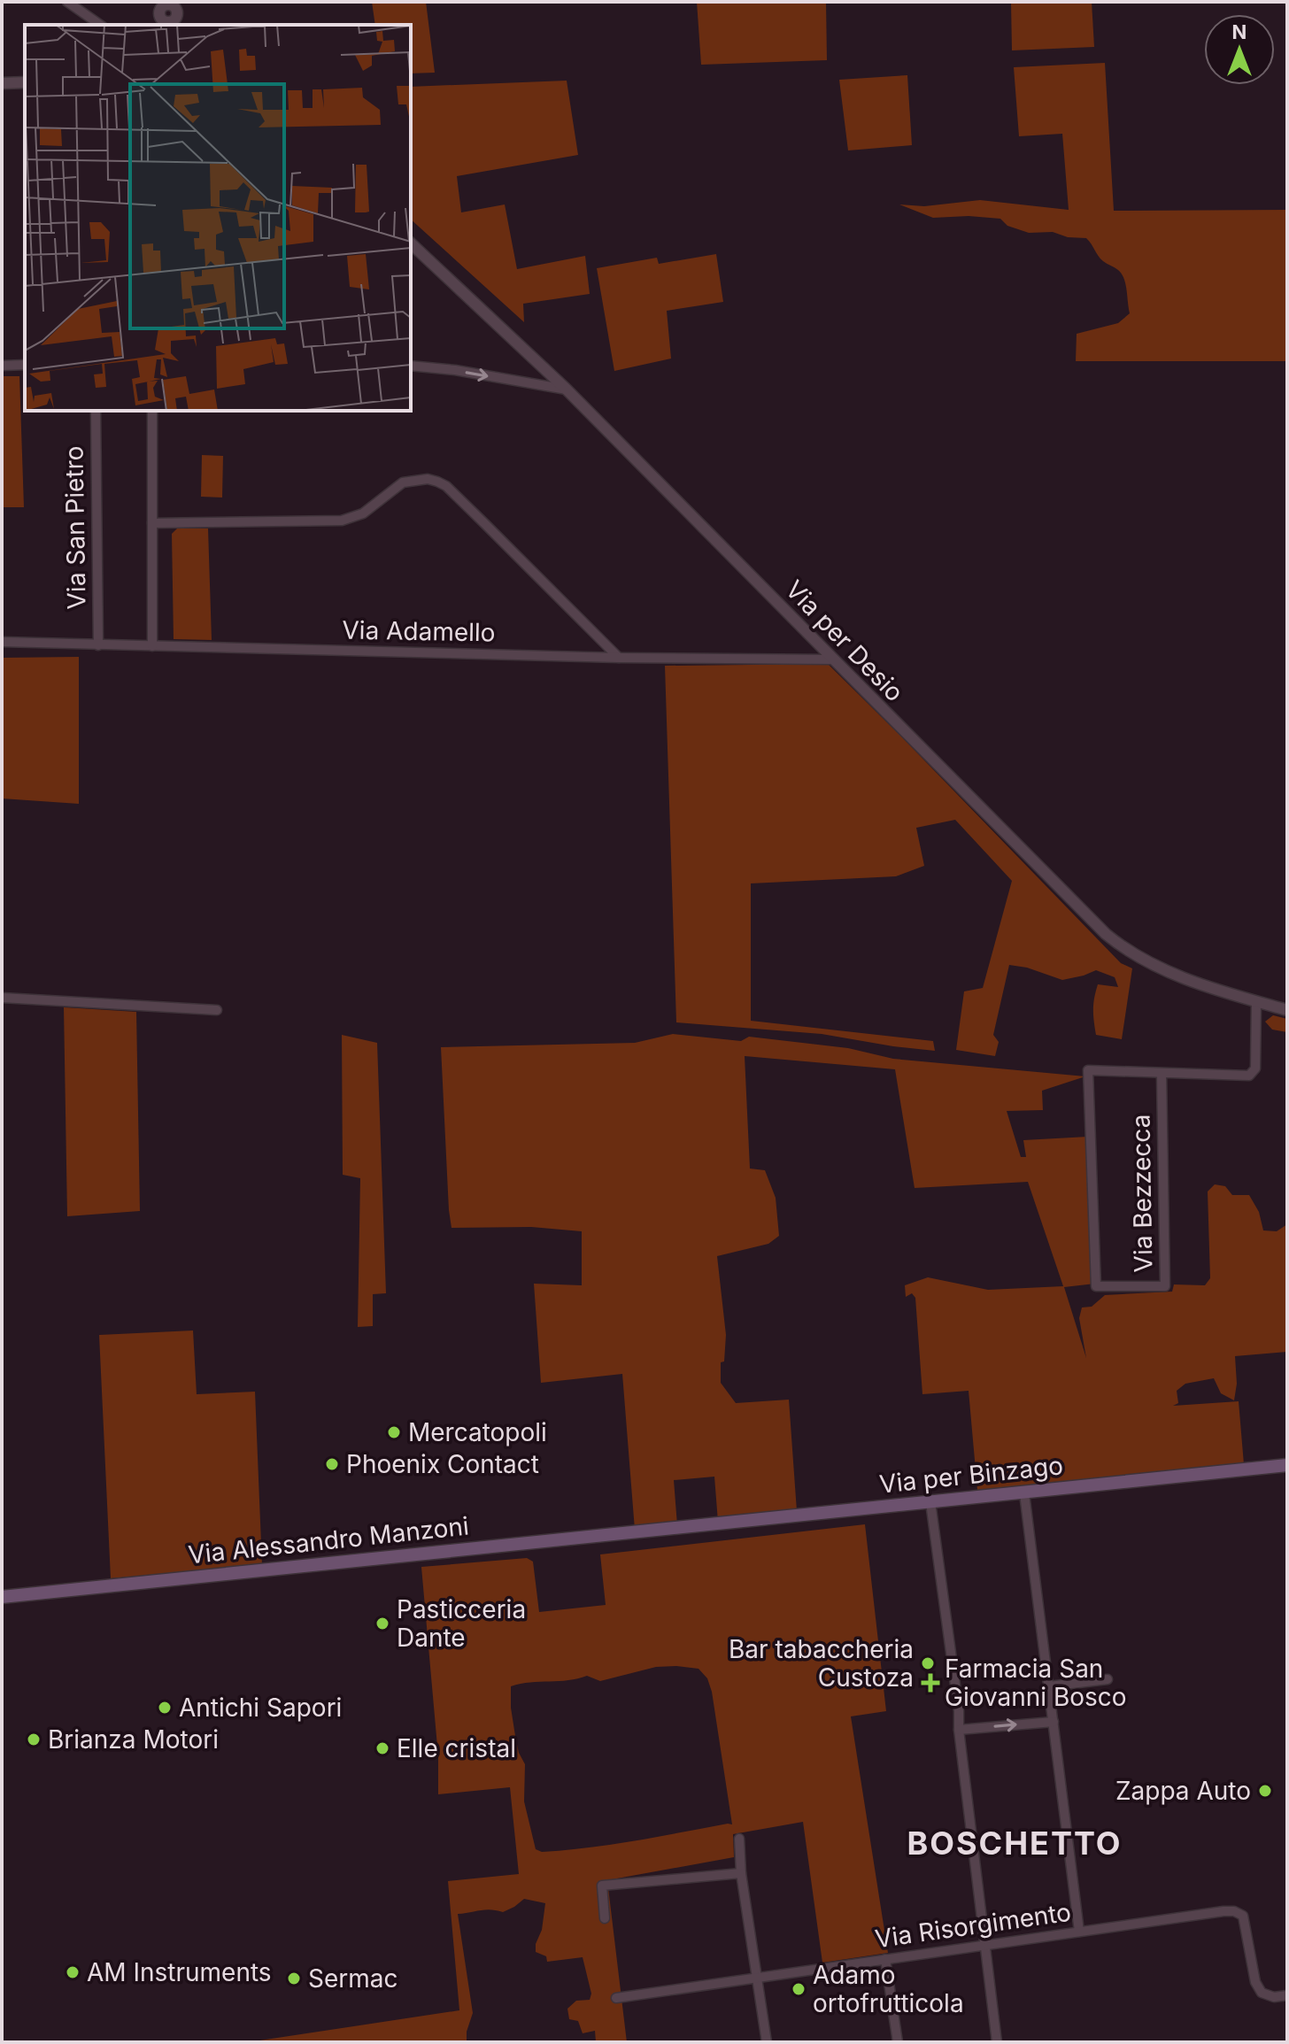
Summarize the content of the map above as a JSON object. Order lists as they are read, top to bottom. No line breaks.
{"streets":{"main road":["Via per Binzago","Via Alessandro Manzoni"],"street":["Via San Pietro","Via Adamello","Via per Desio","Via Bezzecca","Via Risorgimento"]},"crossings":[["Via San Pietro","Via Adamello"],["Via Adamello","Via per Desio"],["Via per Binzago","Via Alessandro Manzoni"]],"districts":["BOSCHETTO"],"places":{"other":["Mercatopoli","Phoenix Contact","Pasticceria Dante","Bar tabaccheria Custoza","Antichi Sapori","Brianza Motori","Elle cristal","Zappa Auto","AM Instruments","Sermac","Adamo ortofrutticola"],"health":["Farmacia San Giovanni Bosco"]},"north":"top"}
